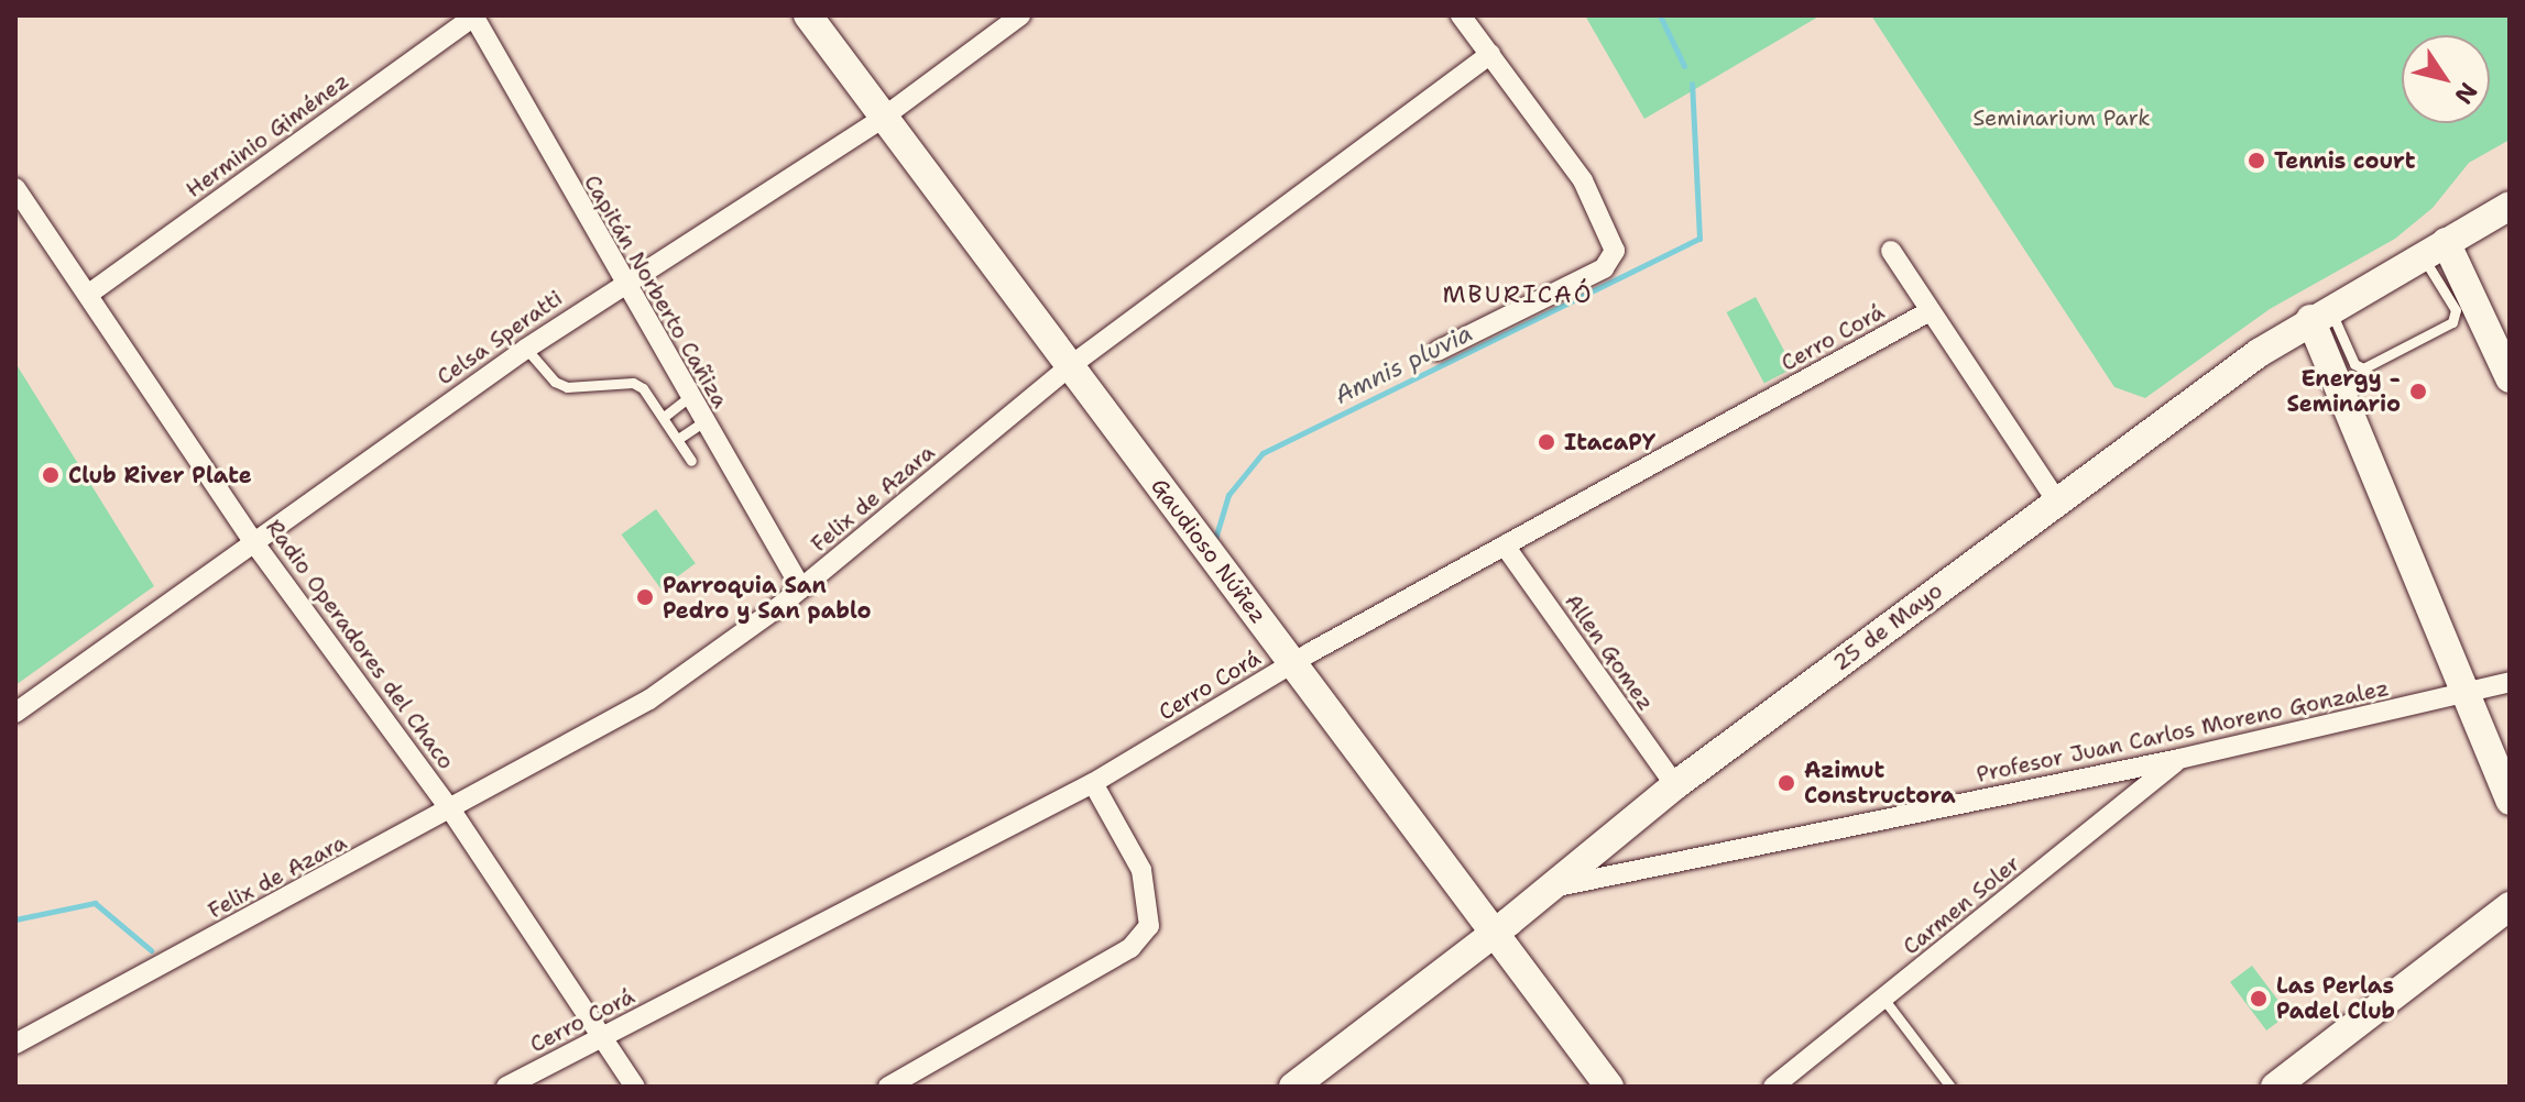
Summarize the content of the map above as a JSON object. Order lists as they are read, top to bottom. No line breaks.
{"streets":{"street":["Herminio Giménez","Capitán Norberto Cañiza","Celsa Speratti","Cerro Corá","Felix de Azara","Gaudioso Núñez","25 de Mayo","Radio Operadores del Chaco","Allen Gomez","Profesor Juan Carlos Moreno Gonzalez","Carmen Soler"]},"crossings":[["Herminio Giménez","Capitán Norberto Cañiza"],["Herminio Giménez","Radio Operadores del Chaco"],["Capitán Norberto Cañiza","Celsa Speratti"],["Capitán Norberto Cañiza","Felix de Azara"],["Celsa Speratti","Gaudioso Núñez"],["Celsa Speratti","Radio Operadores del Chaco"],["Cerro Corá","Gaudioso Núñez"],["Cerro Corá","Radio Operadores del Chaco"],["Cerro Corá","Allen Gomez"],["Felix de Azara","Gaudioso Núñez"],["Felix de Azara","Radio Operadores del Chaco"],["Gaudioso Núñez","25 de Mayo"],["25 de Mayo","Allen Gomez"],["25 de Mayo","Profesor Juan Carlos Moreno Gonzalez"],["Profesor Juan Carlos Moreno Gonzalez","Carmen Soler"]],"districts":["MBURICAÓ"],"water":["Amnis pluvia"],"parks":["Seminarium Park"],"places":["Tennis court","Energy - Seminario","ItacaPY","Club River Plate","Parroquia San Pedro y San pablo","Azimut Constructora","Las Perlas Padel Club"],"north":"bottom right"}
